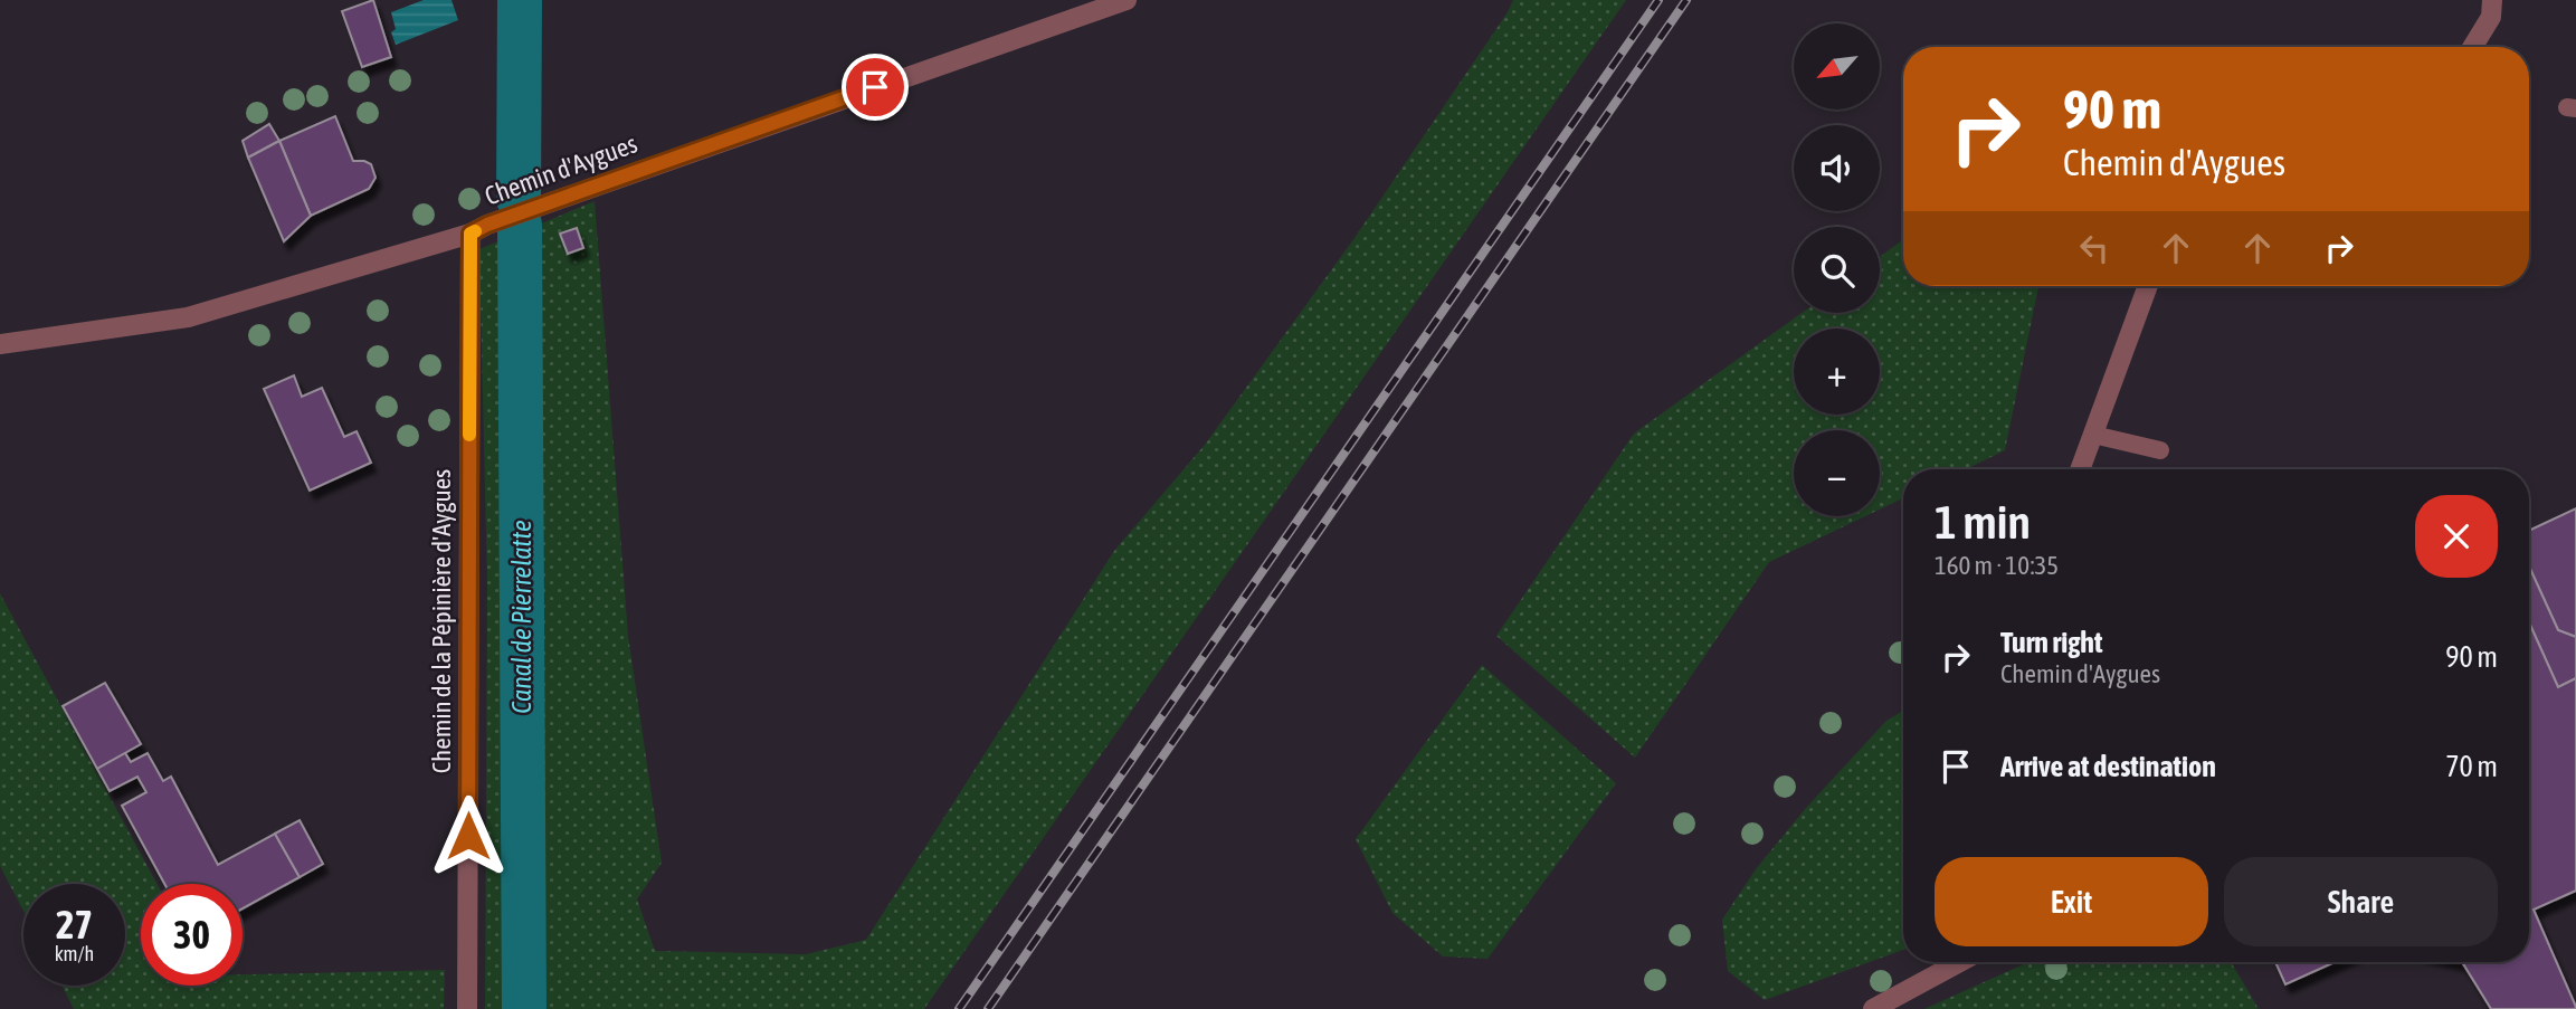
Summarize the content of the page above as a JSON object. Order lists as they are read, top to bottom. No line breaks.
{"streets":{"street":["Chemin d'Aygues","Chemin de la Pépinière d'Aygues"]},"crossings":[["Chemin d'Aygues","Chemin de la Pépinière d'Aygues"]],"water":["Canal de Pierrelatte"],"north":"bottom left","page":{"map_buttons":["+","−"],"turn":["90 m","Chemin d'Aygues"],"heading":["1 min","160 m · 10:35"],"list":[{"name":"Turn right","note":"Chemin d'Aygues","value":"90 m"},{"name":"Arrive at destination","value":"70 m"}],"buttons":["Exit","Share"],"speed":"27 km/h","limit":"30"}}
